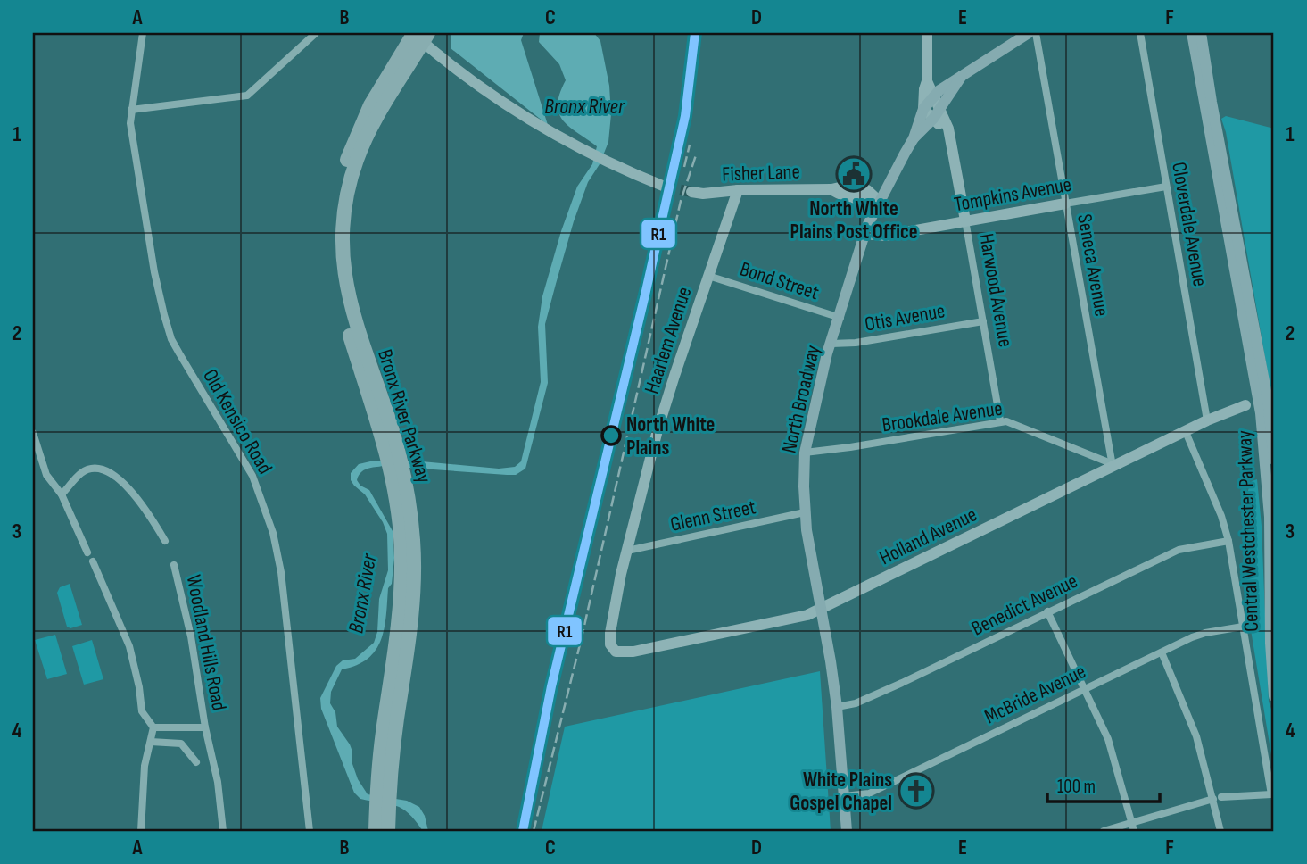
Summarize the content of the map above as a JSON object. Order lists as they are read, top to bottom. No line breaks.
{"streets":{"highway":["Bronx River Parkway"],"main road":["North Broadway","Central Westchester Parkway"],"street":["Fisher Lane","Tompkins Avenue","Cloverdale Avenue","Seneca Avenue","Bond Street","Harwood Avenue","Otis Avenue","Haarlem Avenue","Brookdale Avenue","Old Kensico Road","Glenn Street","Holland Avenue","Benedict Avenue","Woodland Hills Road","McBride Avenue"]},"crossings":[["Fisher Lane","Haarlem Avenue"],["Fisher Lane","North Broadway"],["Tompkins Avenue","Cloverdale Avenue"],["Tompkins Avenue","Seneca Avenue"],["Tompkins Avenue","Harwood Avenue"],["Tompkins Avenue","North Broadway"],["Cloverdale Avenue","Holland Avenue"],["Seneca Avenue","Brookdale Avenue"],["Seneca Avenue","Holland Avenue"],["Bond Street","Haarlem Avenue"],["Bond Street","North Broadway"],["Harwood Avenue","Otis Avenue"],["Harwood Avenue","North Broadway"],["Harwood Avenue","Brookdale Avenue"],["Otis Avenue","North Broadway"],["Haarlem Avenue","Glenn Street"],["Haarlem Avenue","Holland Avenue"],["North Broadway","Brookdale Avenue"],["North Broadway","Glenn Street"],["North Broadway","Holland Avenue"],["North Broadway","Benedict Avenue"],["North Broadway","McBride Avenue"],["Brookdale Avenue","Holland Avenue"]],"water":["Bronx River"],"places":{"public building":["North White Plains Post Office"],"other":["North White Plains"],"church":["White Plains Gospel Chapel"]},"lines":["transit line R1"],"scale_bar":"100 m","grid":{"columns":["A","B","C","D","E","F"],"rows":["1","2","3","4"]}}
